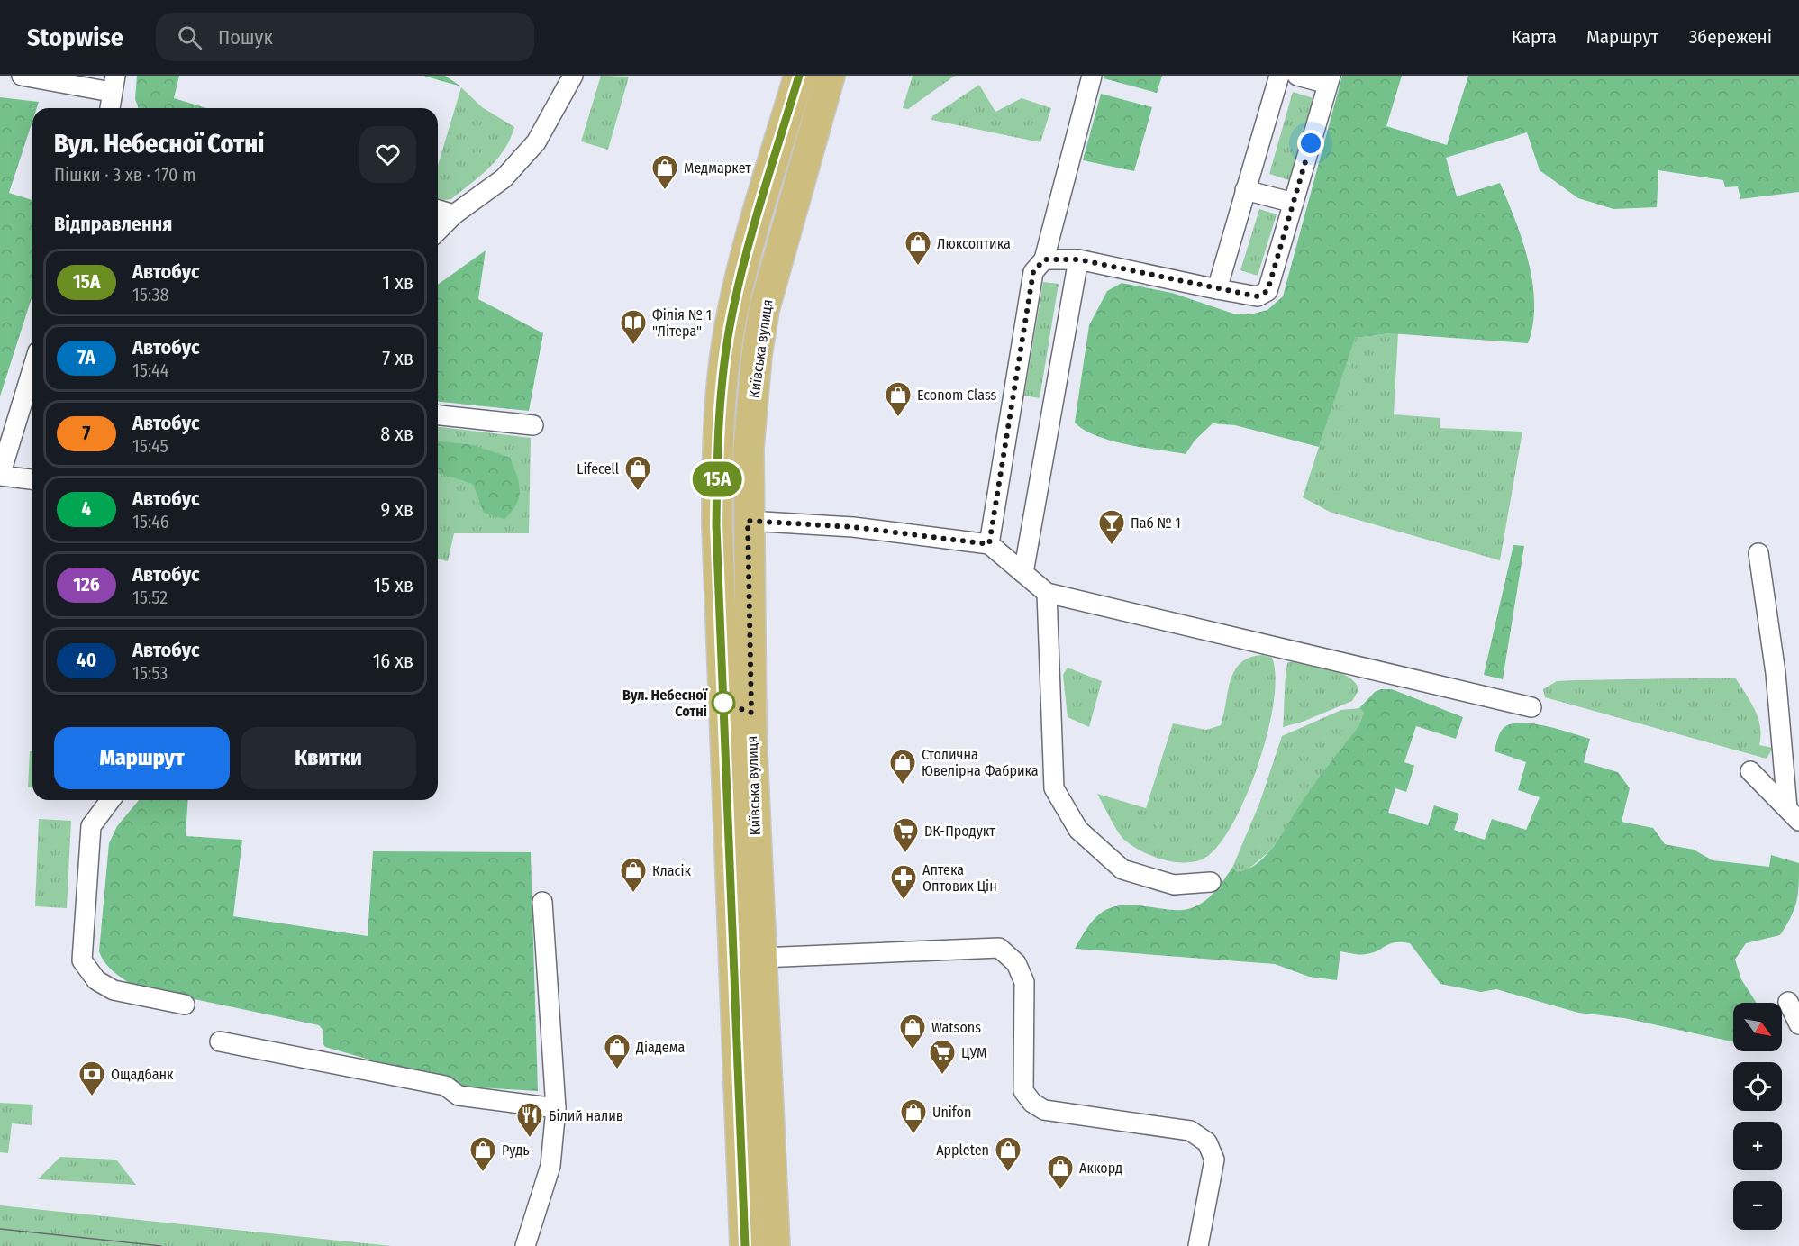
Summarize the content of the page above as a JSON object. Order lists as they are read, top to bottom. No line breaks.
{"streets":{"main road":["Київська вулиця"]},"places":{"shop":["Медмаркет","Люксоптика","Econom Class","Lifecell","Столична Ювелірна Фабрика","Класік","Watsons","Діадема","Unifon","Рудь","Appleten","Аккорд"],"library":["Філія № 1 \"Літера\""],"bar":["Паб № 1"],"other":["Вул. Небесної Сотні"],"supermarket":["DК-Продукт","ЦУМ"],"pharmacy":["Аптека Оптових Цін"],"bank":["Ощадбанк"],"restaurant":["Білий налив"]},"lines":["bus line 15A"],"north":"bottom right","page":{"header":"Stopwise","search":"Пошук","nav":["Карта","Маршрут","Збережені"],"on_map":"15A","heading":[["Вул. Небесної Сотні","Пішки · 3 хв · 170 m"],"Відправлення"],"list":[{"mark":"15A","name":"Автобус","note":"15:38","value":"1 хв"},{"mark":"7А","name":"Автобус","note":"15:44","value":"7 хв"},{"mark":"7","name":"Автобус","note":"15:45","value":"8 хв"},{"mark":"4","name":"Автобус","note":"15:46","value":"9 хв"},{"mark":"126","name":"Автобус","note":"15:52","value":"15 хв"},{"mark":"40","name":"Автобус","note":"15:53","value":"16 хв"}],"buttons":["Маршрут","Квитки"],"map_buttons":["+","−"]}}
